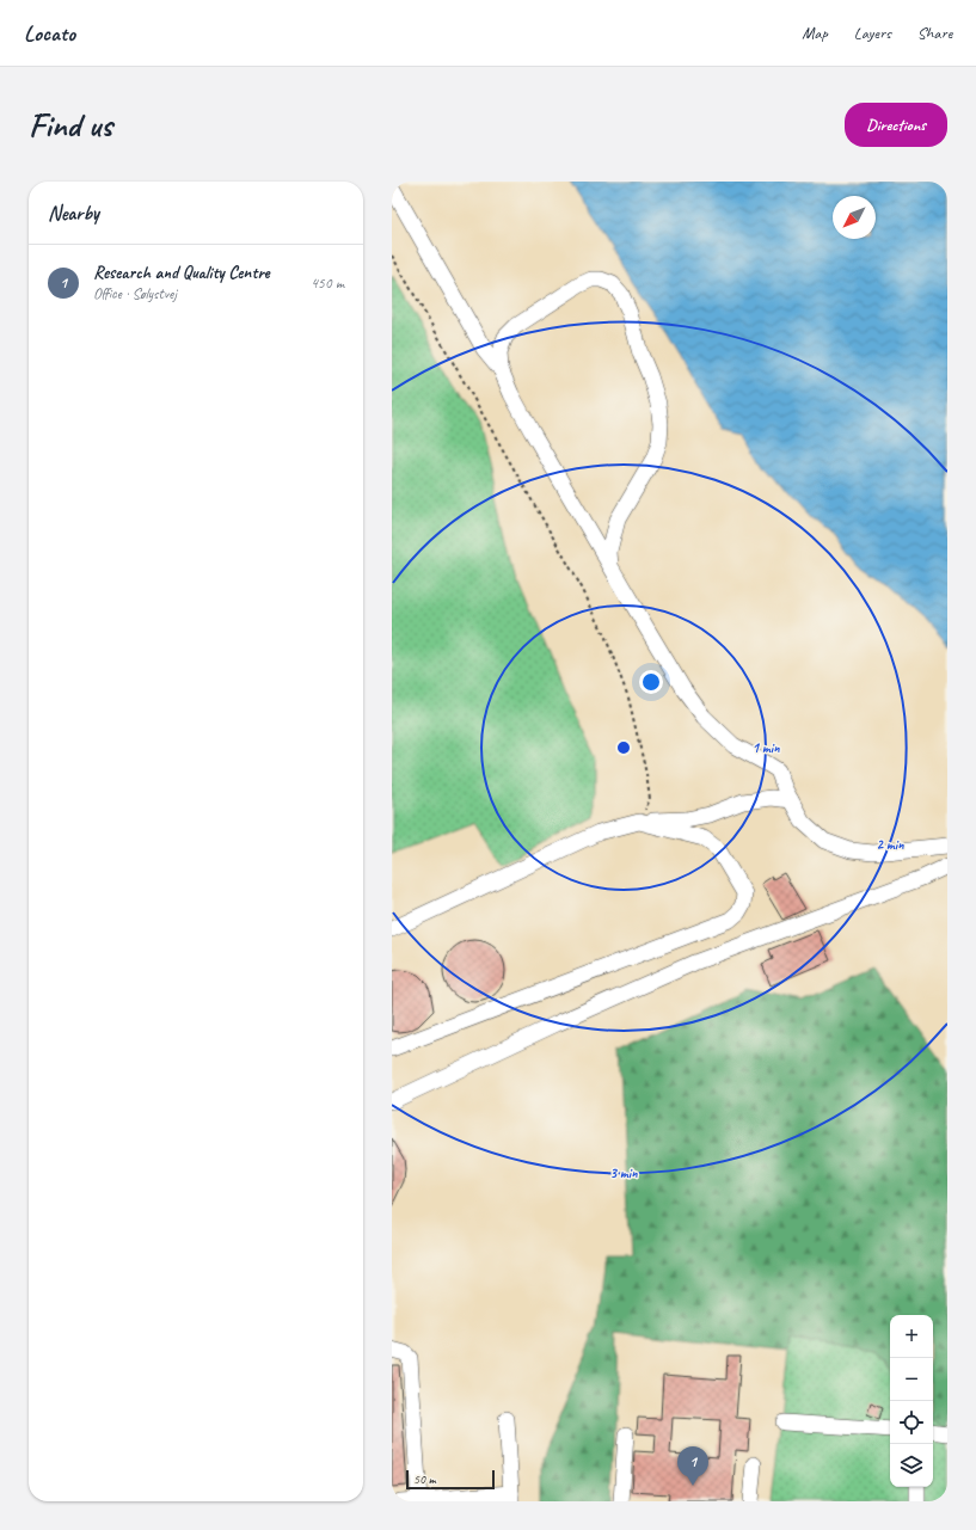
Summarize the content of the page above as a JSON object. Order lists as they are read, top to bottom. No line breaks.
{"scale_bar":"50 m","north":"bottom left","page":{"header":"Locato","nav":["Map","Layers","Share"],"buttons":"Directions","title":"Find us","heading":"Nearby","list":[{"mark":"1","name":"Research and Quality Centre","note":"Office · Sølystvej","value":"450 m"}],"map_buttons":["+","−"],"pins":"1","scale":"50 m"},"rings":["1 min","2 min","3 min"]}
